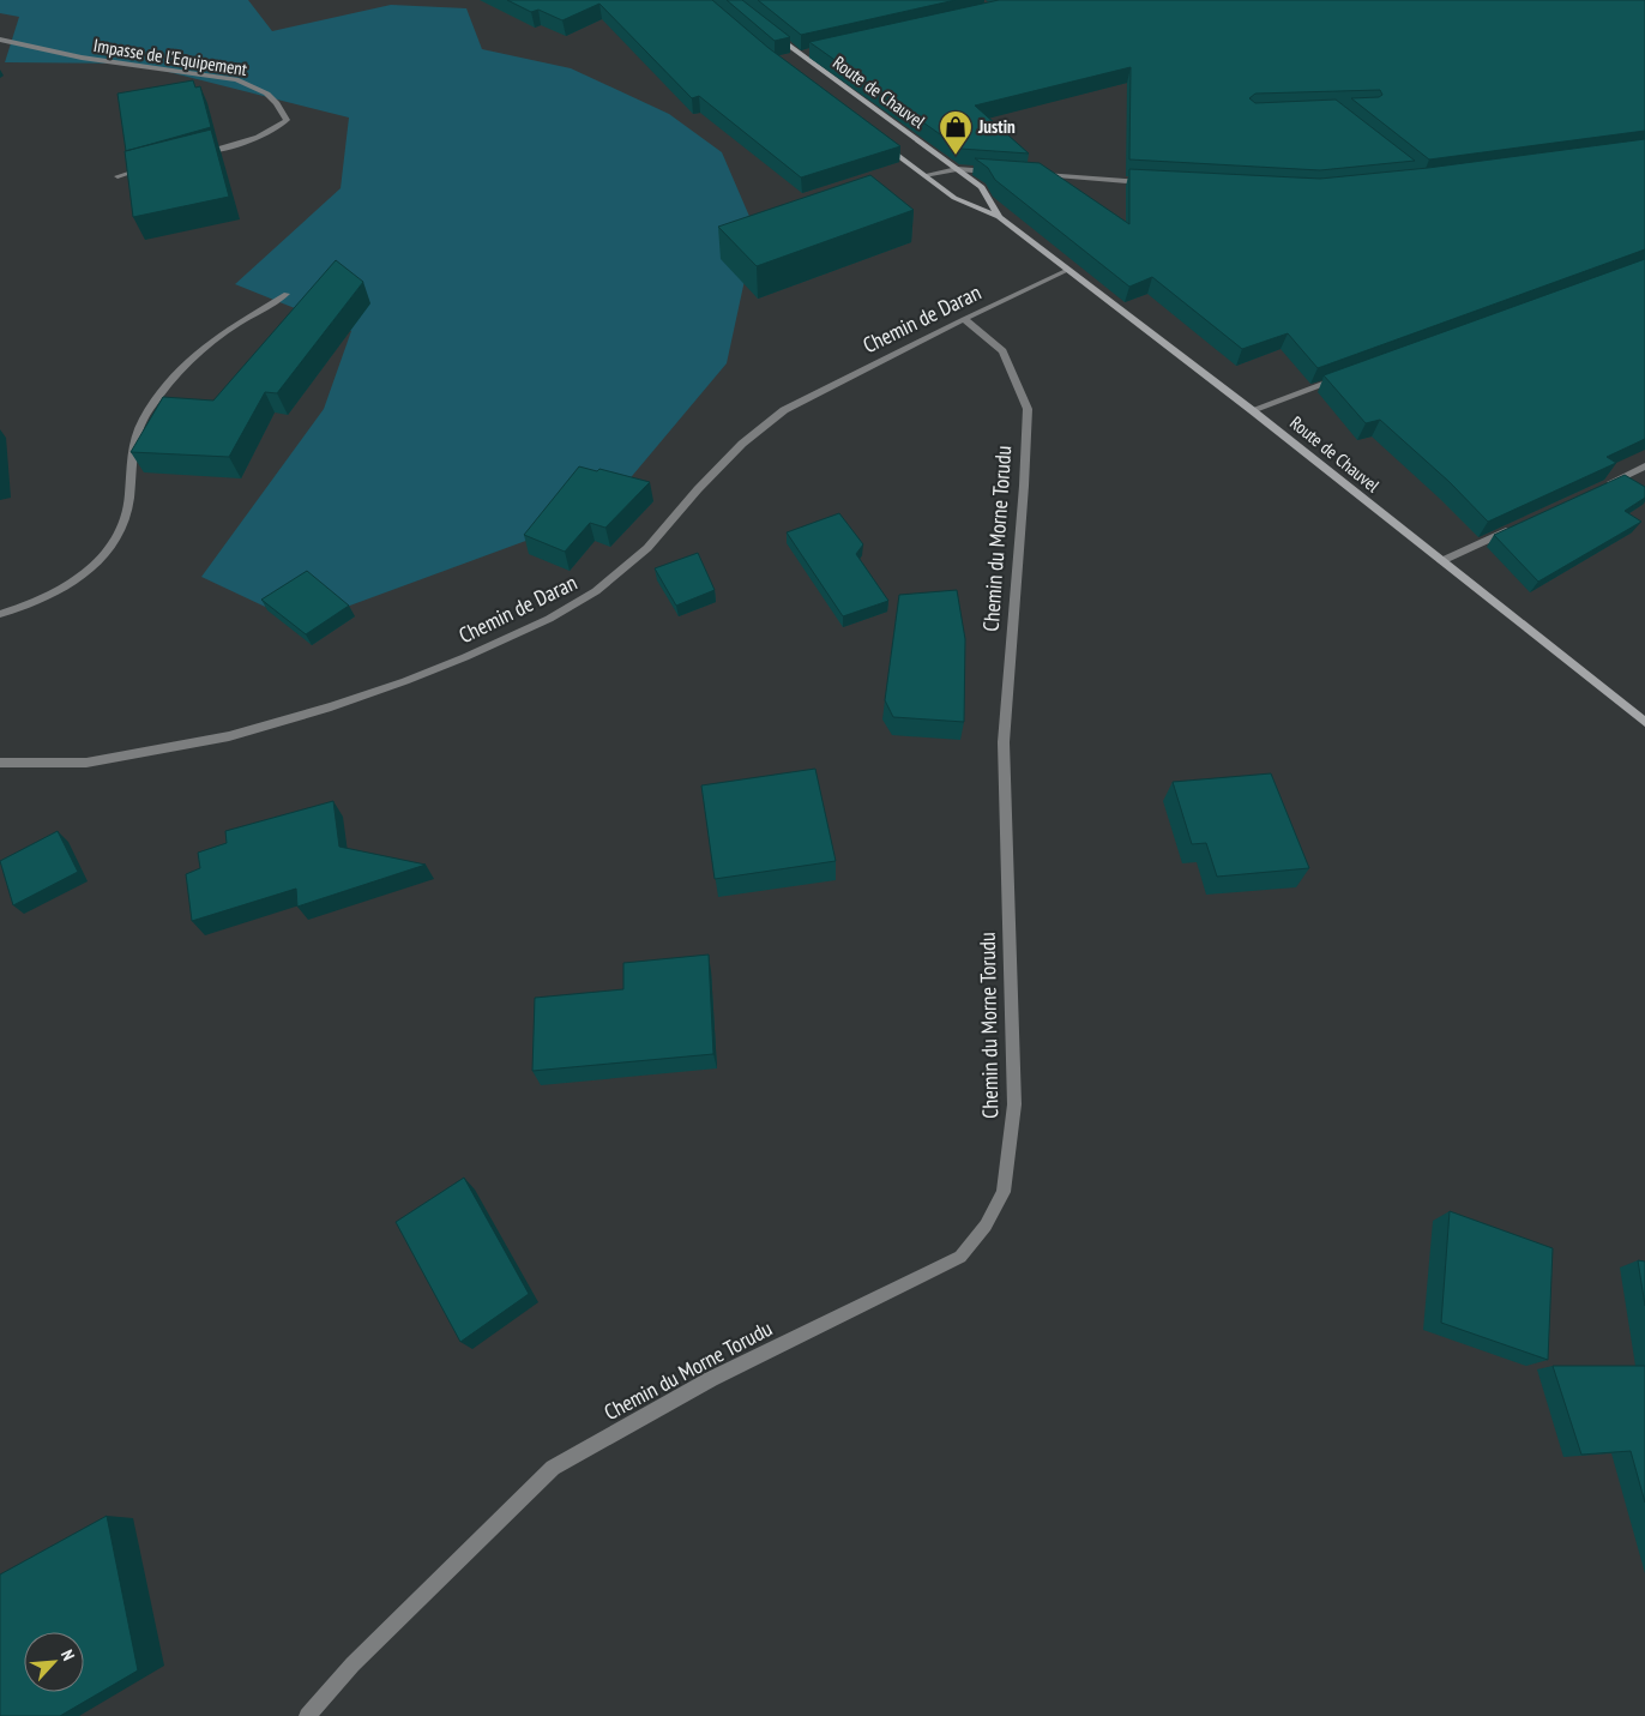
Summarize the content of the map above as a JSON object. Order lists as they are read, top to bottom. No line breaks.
{"streets":{"main road":["Route de Chauvel"],"street":["Impasse de l'Equipement","Chemin de Daran","Chemin du Morne Torudu"]},"crossings":[["Route de Chauvel","Chemin de Daran"],["Chemin de Daran","Chemin du Morne Torudu"]],"places":{"shop":["Justin"]},"north":"top right"}
